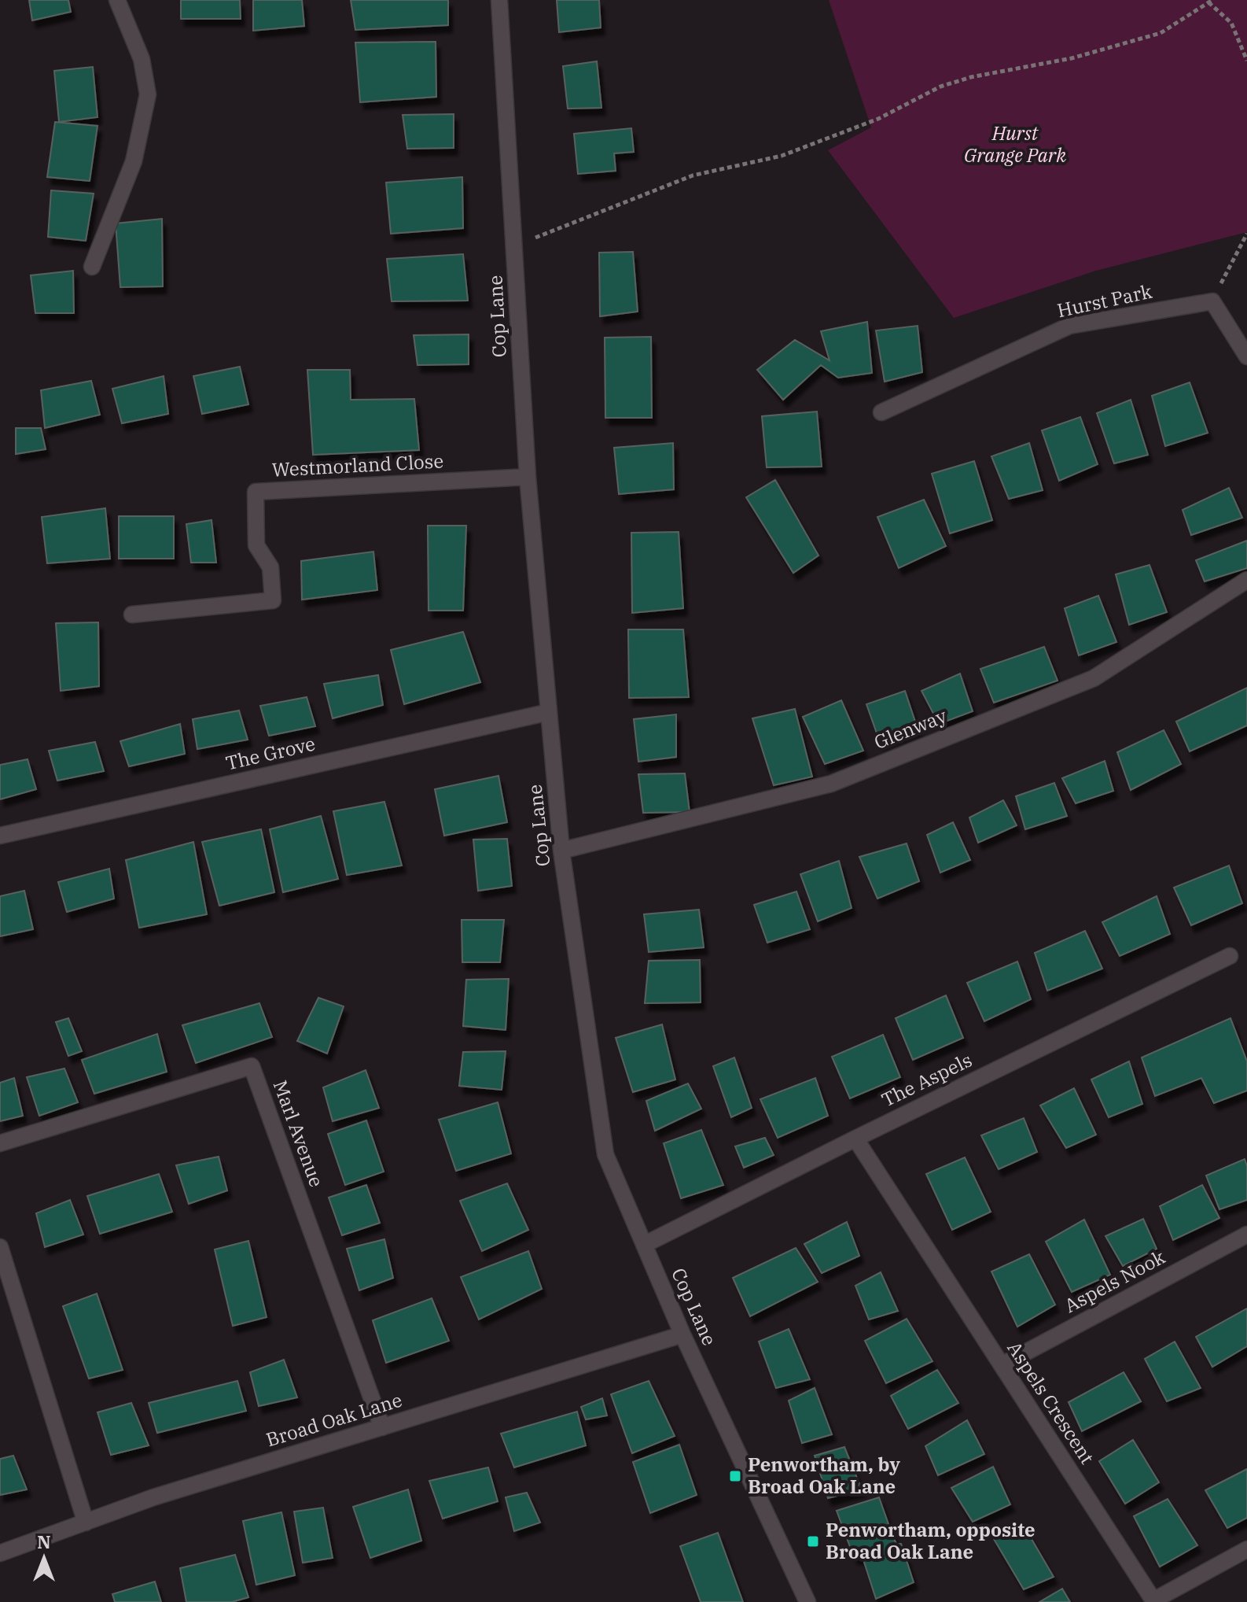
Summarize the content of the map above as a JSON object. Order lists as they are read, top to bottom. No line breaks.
{"streets":{"street":["Hurst Park","Cop Lane","Westmorland Close","Glenway","The Grove","The Aspels","Marl Avenue","Aspels Nook","Aspels Crescent","Broad Oak Lane"]},"crossings":[["Cop Lane","Westmorland Close"],["Cop Lane","Glenway"],["Cop Lane","The Grove"],["Cop Lane","The Aspels"],["Cop Lane","Broad Oak Lane"],["The Aspels","Aspels Crescent"],["Marl Avenue","Broad Oak Lane"],["Aspels Nook","Aspels Crescent"]],"parks":["Hurst Grange Park"],"places":{"transit":["Penwortham, by Broad Oak Lane","Penwortham, opposite Broad Oak Lane"]},"north":"top"}
